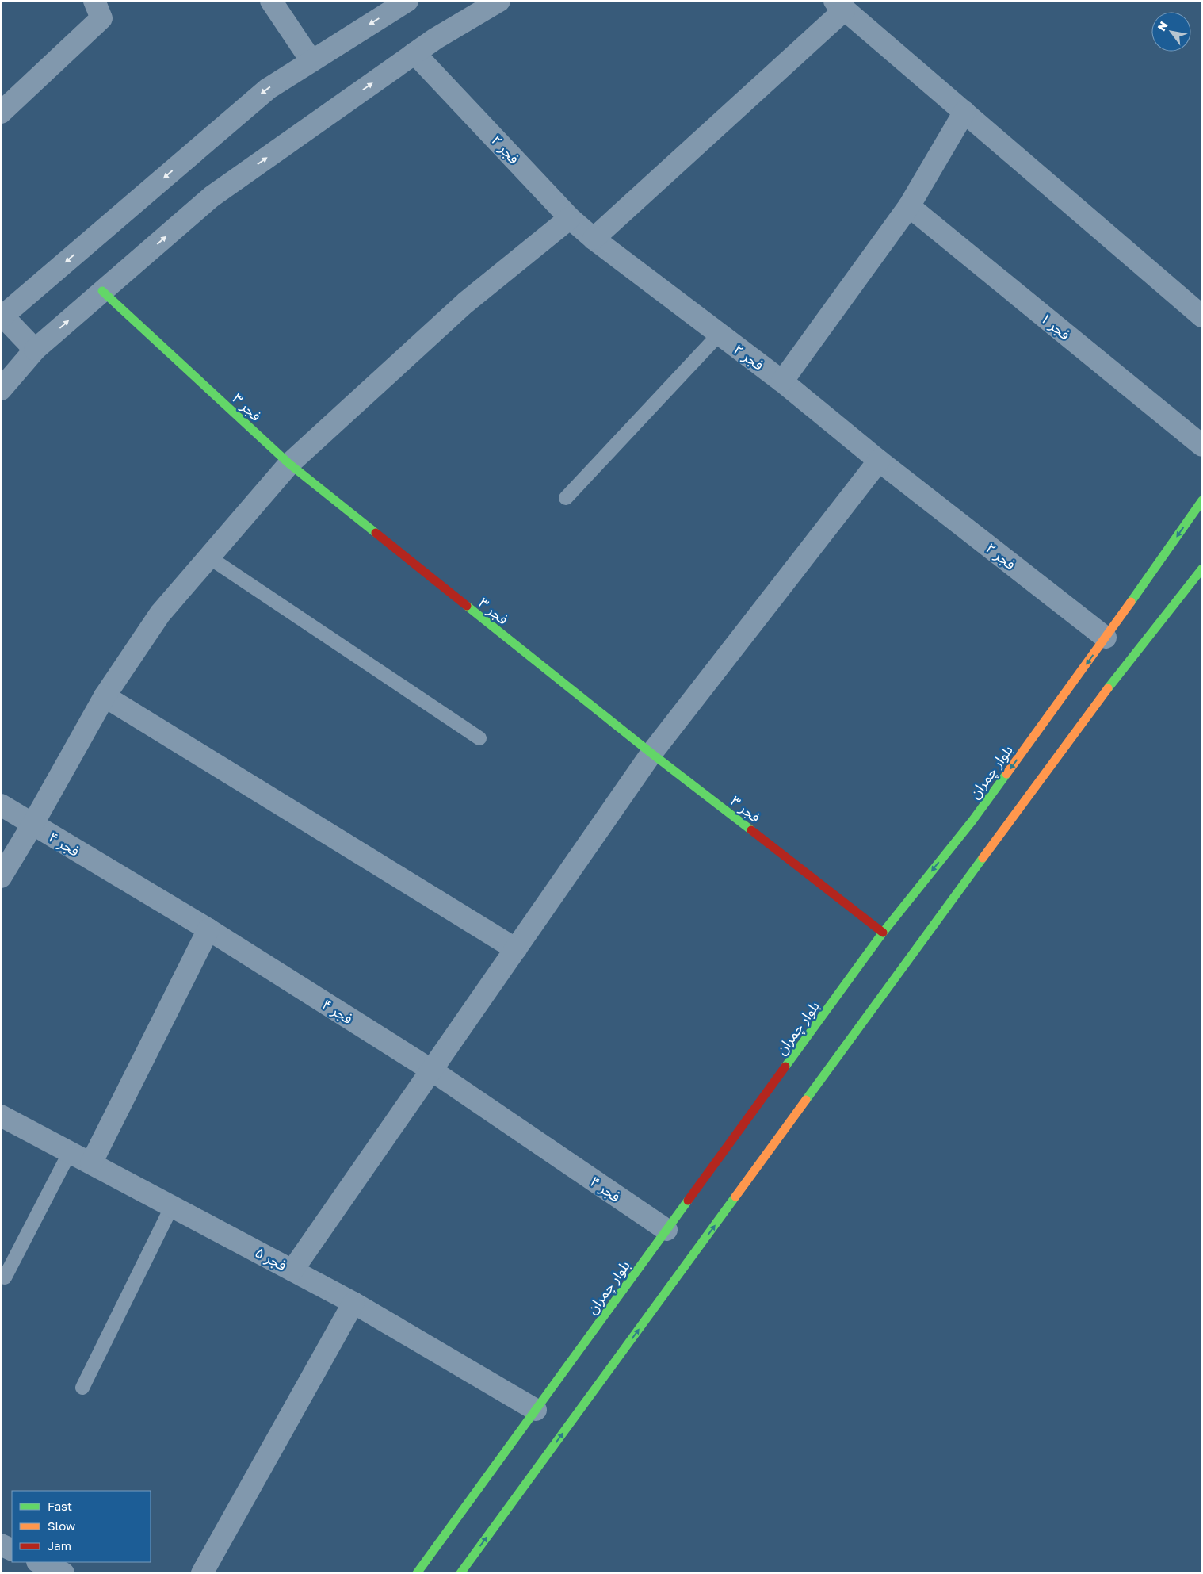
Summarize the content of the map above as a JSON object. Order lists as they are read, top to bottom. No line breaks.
{"streets":{"main road":["فجر ۳","بلوار چمران"],"street":["فجر ۲","فجر ۱","فجر ۴","فجر ۵"]},"crossings":[["فجر ۲","بلوار چمران"],["فجر ۳","بلوار چمران"],["بلوار چمران","فجر ۴"],["بلوار چمران","فجر ۵"]],"legend":["Fast","Slow","Jam"],"north":"top left"}
